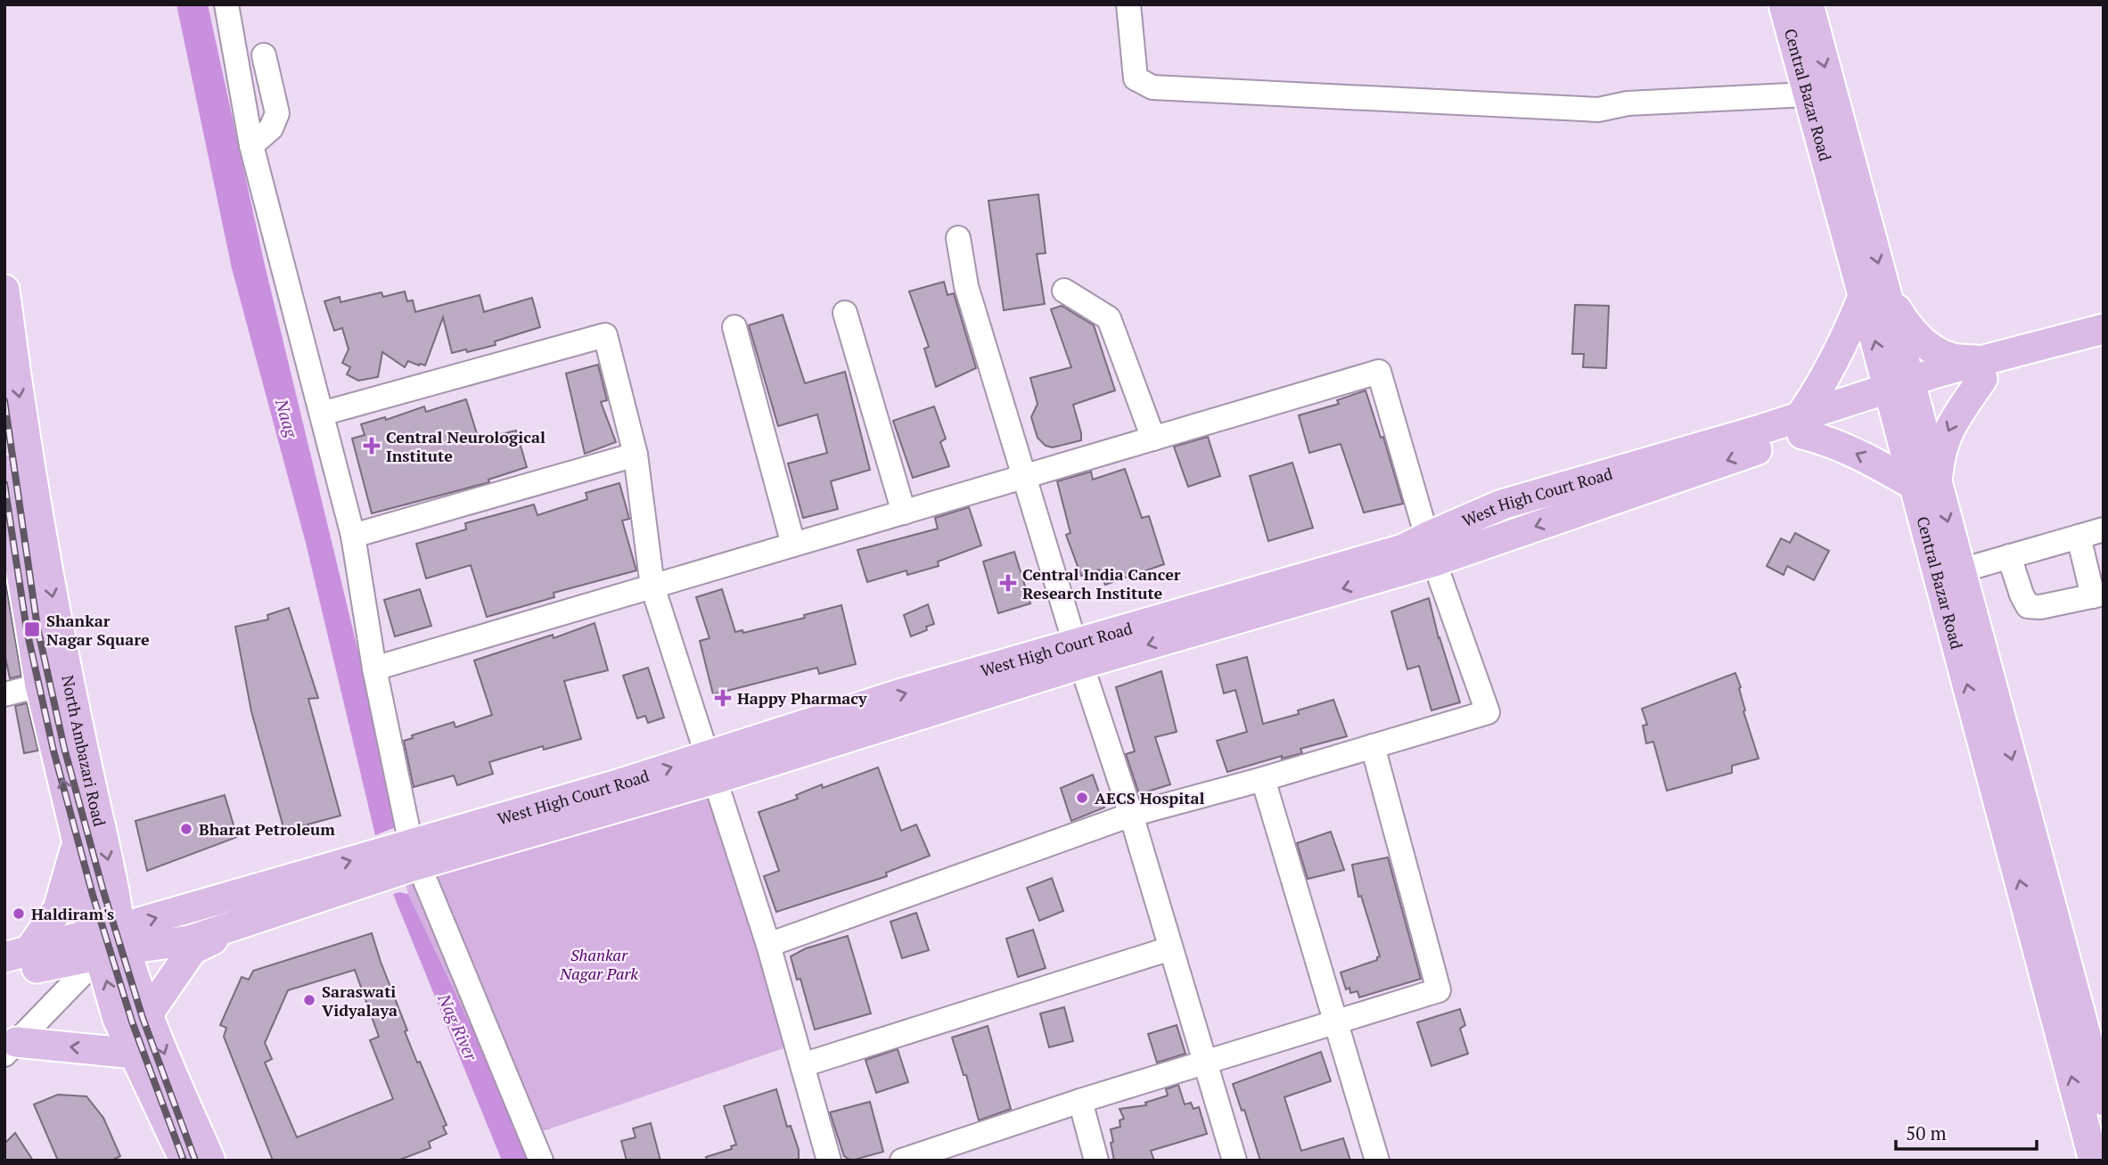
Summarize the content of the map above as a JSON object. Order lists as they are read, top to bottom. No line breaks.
{"streets":{"main road":["Central Bazar Road","West High Court Road","North Ambazari Road"]},"crossings":[["Central Bazar Road","West High Court Road"],["West High Court Road","North Ambazari Road"]],"water":["Naag","Nag River"],"parks":["Shankar Nagar Park"],"places":{"health":["Central Neurological Institute","Central India Cancer Research Institute","Happy Pharmacy"],"transit":["Shankar Nagar Square"],"other":["AECS Hospital","Bharat Petroleum","Haldiram's","Saraswati Vidyalaya"]},"scale_bar":"50 m"}
